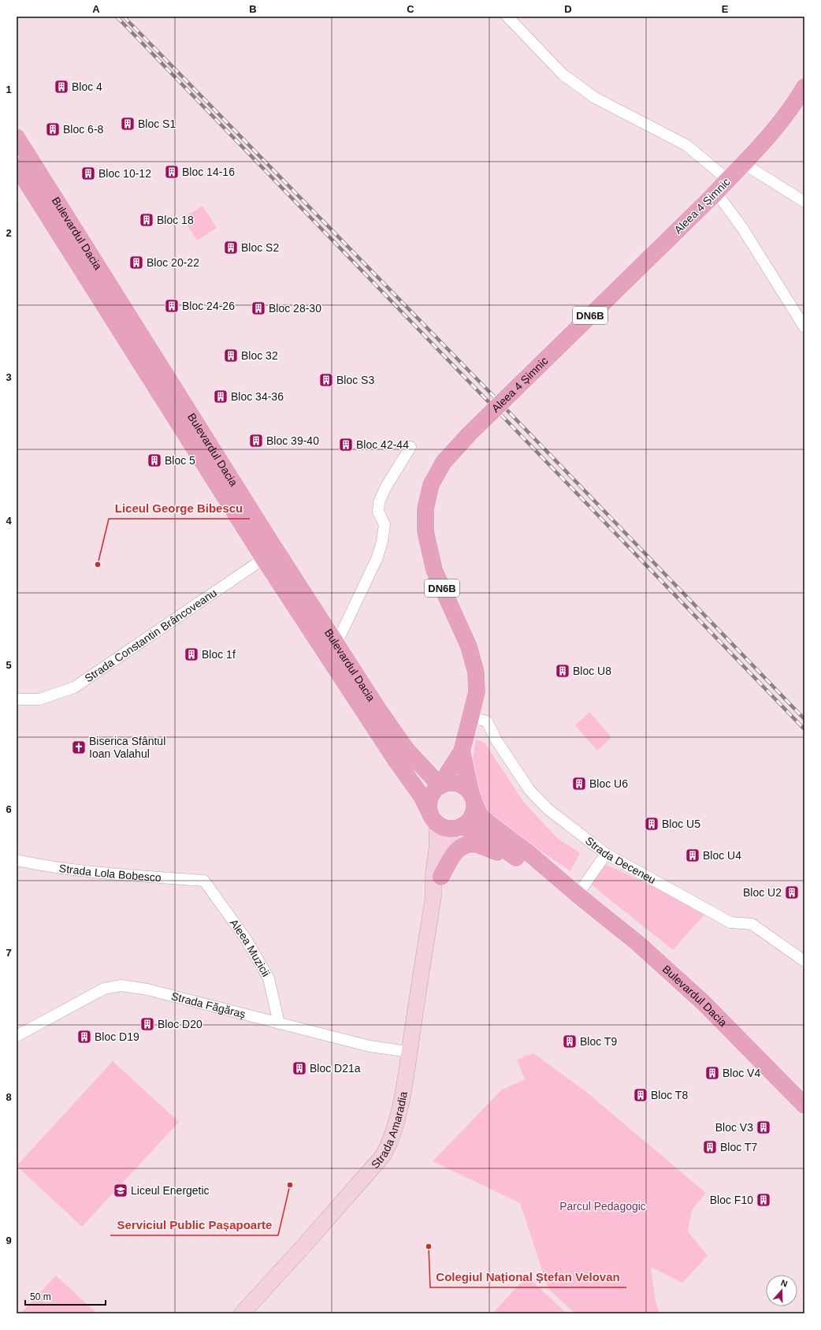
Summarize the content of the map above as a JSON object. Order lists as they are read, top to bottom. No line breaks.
{"streets":{"main road":["Aleea 4 Șimnic","Bulevardul Dacia","DN6B","Strada Amaradia"],"street":["Strada Constantin Brâncoveanu","Strada Deceneu","Strada Lola Bobesco","Aleea Muzicii","Strada Făgăraș"]},"crossings":[["Aleea 4 Șimnic","Bulevardul Dacia"],["Aleea 4 Șimnic","Strada Deceneu"],["Aleea 4 Șimnic","Strada Amaradia"],["Bulevardul Dacia","Strada Constantin Brâncoveanu"],["Bulevardul Dacia","Strada Amaradia"],["Strada Lola Bobesco","Aleea Muzicii"],["Aleea Muzicii","Strada Făgăraș"],["Strada Făgăraș","Strada Amaradia"]],"parks":["Parcul Pedagogic"],"places":{"building":["Bloc 4","Bloc S1","Bloc 6-8","Bloc 14-16","Bloc 10-12","Bloc 18","Bloc S2","Bloc 20-22","Bloc 24-26","Bloc 28-30","Bloc 32","Bloc S3","Bloc 34-36","Bloc 39-40","Bloc 42-44","Bloc 5","Bloc 1f","Bloc U8","Bloc U6","Bloc U5","Bloc U4","Bloc U2","Bloc D20","Bloc D19","Bloc T9","Bloc D21a","Bloc V4","Bloc T8","Bloc V3","Bloc T7","Bloc F10"],"other":["Liceul George Bibescu","Serviciul Public Pașapoarte","Colegiul Național Ștefan Velovan"],"church":["Biserica Sfântul Ioan Valahul"],"school or university":["Liceul Energetic"]},"scale_bar":"50 m","north":"top","grid":{"columns":["A","B","C","D","E"],"rows":["1","2","3","4","5","6","7","8","9"]}}
